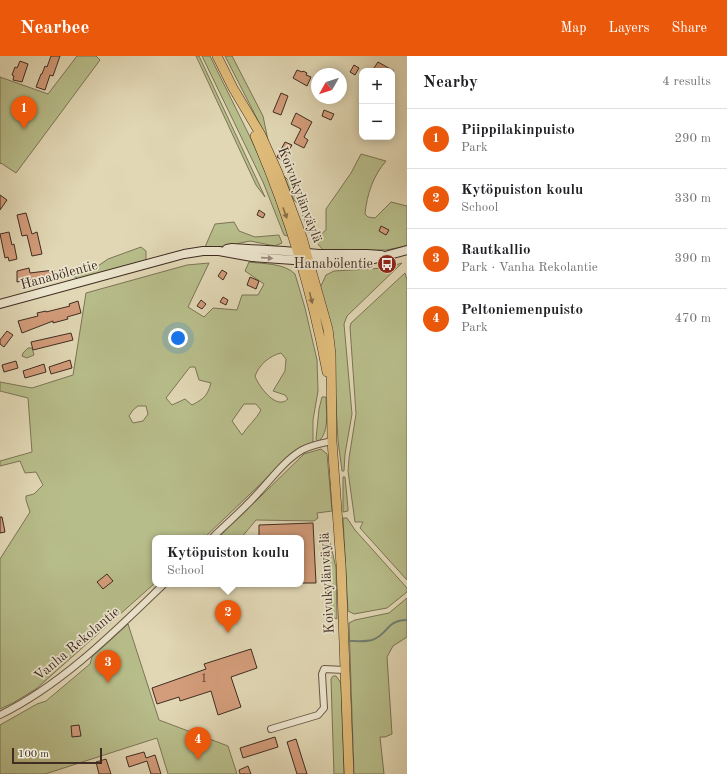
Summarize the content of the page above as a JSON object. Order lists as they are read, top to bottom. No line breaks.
{"streets":{"main road":["Koivukylänväylä","Hanabölentie"],"street":["Vanha Rekolantie"]},"crossings":[["Koivukylänväylä","Hanabölentie"]],"places":{"bus stop":["Hanabölentie"]},"house_numbers":["1"],"scale_bar":"100 m","north":"bottom left","page":{"header":"Nearbee","nav":["Map","Layers","Share"],"heading":["Nearby","4 results"],"map_buttons":["+","−"],"pins":["1","2","3","4"],"list":[{"mark":"1","name":"Piippilakinpuisto","note":"Park","value":"290 m"},{"mark":"2","name":"Kytöpuiston koulu","note":"School","value":"330 m"},{"mark":"3","name":"Rautkallio","note":"Park · Vanha Rekolantie","value":"390 m"},{"mark":"4","name":"Peltoniemenpuisto","note":"Park","value":"470 m"}],"popup":["Kytöpuiston koulu","School"],"scale":"100 m"}}
